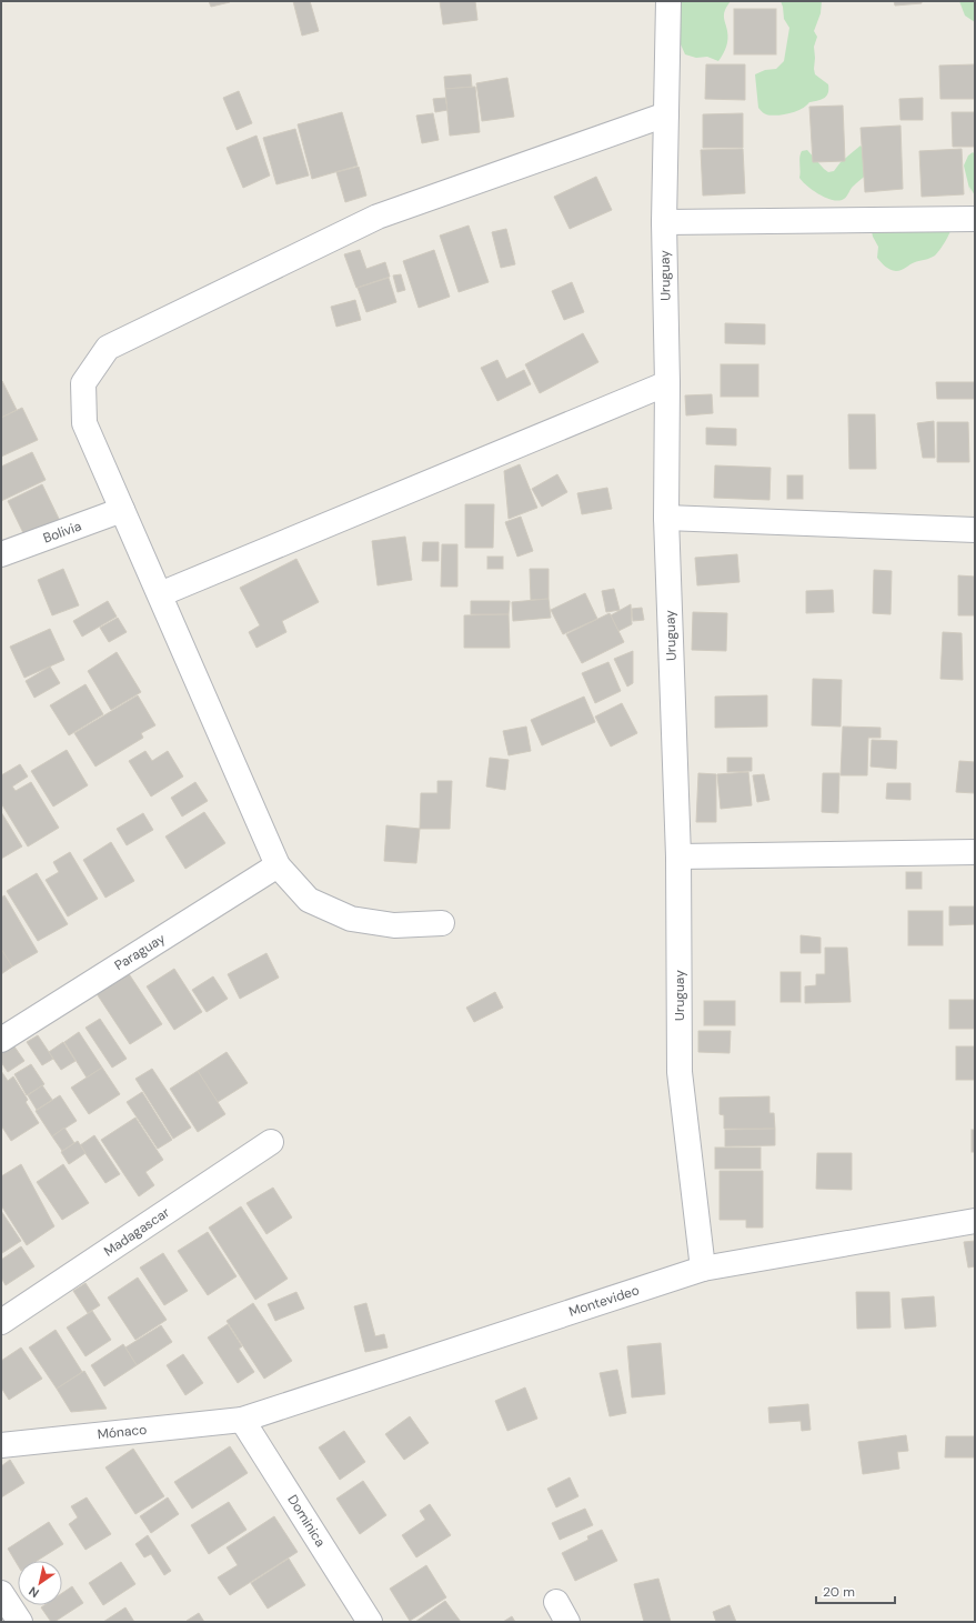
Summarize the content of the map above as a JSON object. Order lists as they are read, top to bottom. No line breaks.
{"streets":{"street":["Uruguay","Bolivia","Paraguay","Madagascar","Montevideo","Mónaco","Dominica"]},"crossings":[["Uruguay","Montevideo"],["Montevideo","Mónaco"],["Montevideo","Dominica"],["Mónaco","Dominica"]],"scale_bar":"20 m","north":"bottom left"}
